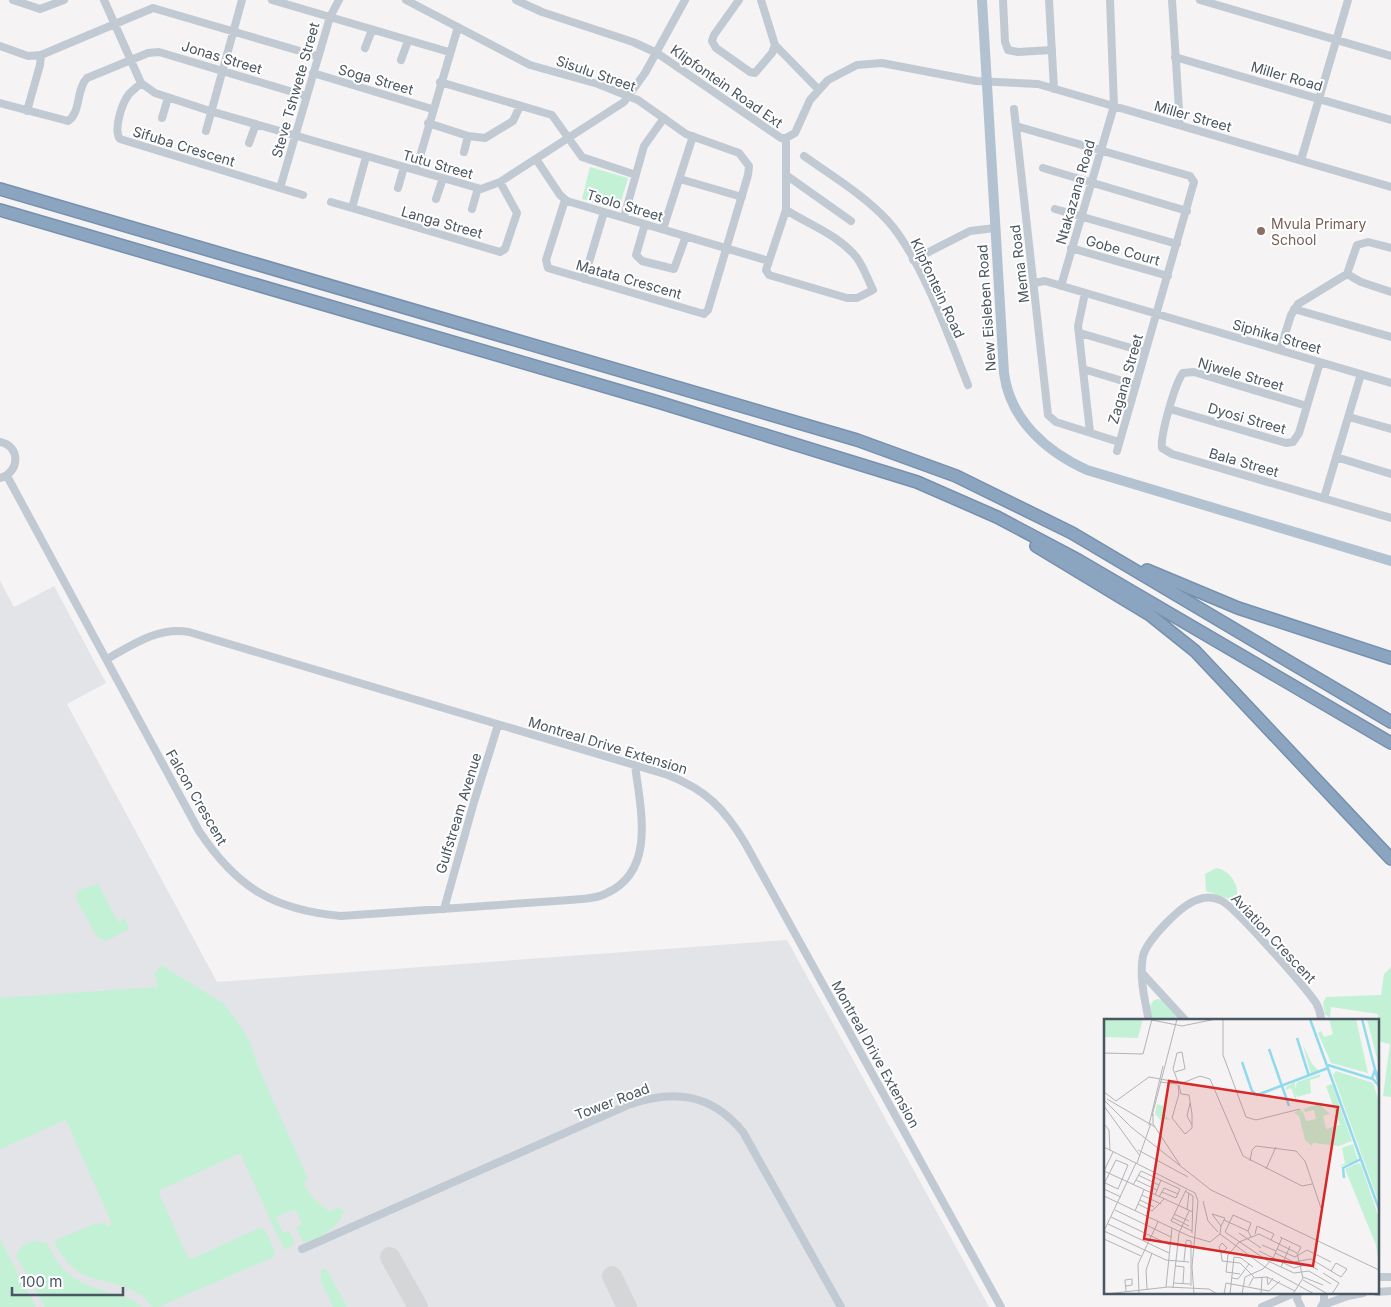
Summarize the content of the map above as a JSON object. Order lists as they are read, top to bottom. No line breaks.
{"streets":{"main road":["New Eisleben Road"],"street":["Jonas Street","Sisulu Street","Miller Road","Soga Street","Klipfontein Road Ext","Steve Tshwete Street","Miller Street","Sifuba Crescent","Tutu Street","Ntakazana Road","Tsolo Street","Langa Street","Gobe Court","Mema Road","Matata Crescent","Klipfontein Road","Siphika Street","Njwele Street","Zagana Street","Dyosi Street","Bala Street","Montreal Drive Extension","Falcon Crescent","Gulfstream Avenue","Aviation Crescent","Tower Road"]},"crossings":[["Jonas Street","Steve Tshwete Street"],["Sisulu Street","Tutu Street"],["Sisulu Street","Tsolo Street"],["Sisulu Street","Matata Crescent"],["Soga Street","Steve Tshwete Street"],["Klipfontein Road Ext","Miller Street"],["Klipfontein Road Ext","Tutu Street"],["Klipfontein Road Ext","New Eisleben Road"],["Steve Tshwete Street","Sifuba Crescent"],["Steve Tshwete Street","Tutu Street"],["Miller Street","Ntakazana Road"],["Miller Street","New Eisleben Road"],["Sifuba Crescent","Tutu Street"],["Tutu Street","Tsolo Street"],["Tutu Street","Langa Street"],["Ntakazana Road","Gobe Court"],["Ntakazana Road","Siphika Street"],["Ntakazana Road","Zagana Street"],["Tsolo Street","Matata Crescent"],["Gobe Court","Zagana Street"],["Mema Road","Siphika Street"],["Siphika Street","Zagana Street"],["Siphika Street","Dyosi Street"],["Njwele Street","Dyosi Street"],["Njwele Street","Bala Street"],["Montreal Drive Extension","Falcon Crescent"],["Montreal Drive Extension","Gulfstream Avenue"],["Falcon Crescent","Gulfstream Avenue"]],"places":["Mvula Primary School"],"scale_bar":"100 m"}
